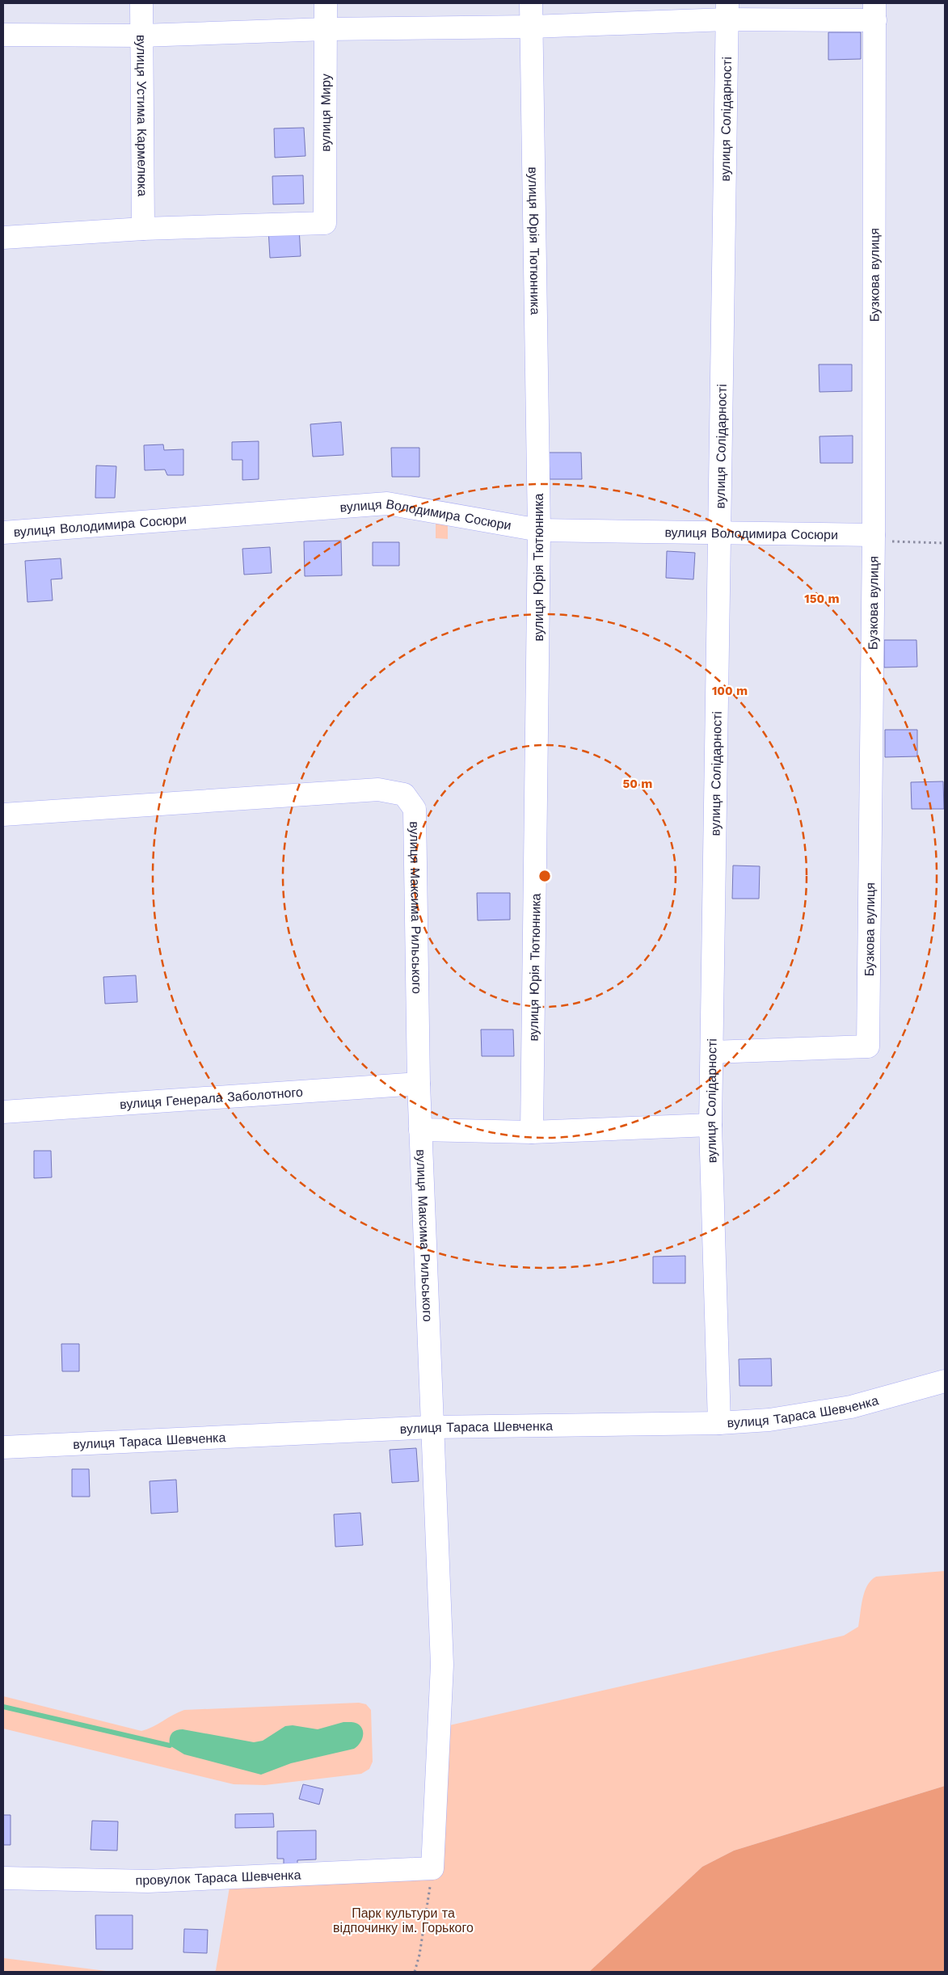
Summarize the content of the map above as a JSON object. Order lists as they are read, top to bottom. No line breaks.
{"streets":{"street":["вулиця Миру","вулиця Устима Кармелюка","вулиця Солідарності","вулиця Юрія Тютюнника","Бузкова вулиця","вулиця Володимира Сосюри","вулиця Максима Рильського","вулиця Генерала Заболотного","вулиця Тараса Шевченка","провулок Тараса Шевченка"]},"crossings":[["вулиця Миру","вулиця Устима Кармелюка"],["вулиця Солідарності","Бузкова вулиця"],["вулиця Солідарності","вулиця Володимира Сосюри"],["вулиця Солідарності","вулиця Тараса Шевченка"],["вулиця Юрія Тютюнника","вулиця Володимира Сосюри"],["Бузкова вулиця","вулиця Володимира Сосюри"],["вулиця Максима Рильського","вулиця Генерала Заболотного"],["вулиця Максима Рильського","вулиця Тараса Шевченка"],["вулиця Максима Рильського","провулок Тараса Шевченка"]],"parks":["Парк культури та відпочинку ім. Горького"],"rings":["150 m","100 m","50 m"]}
